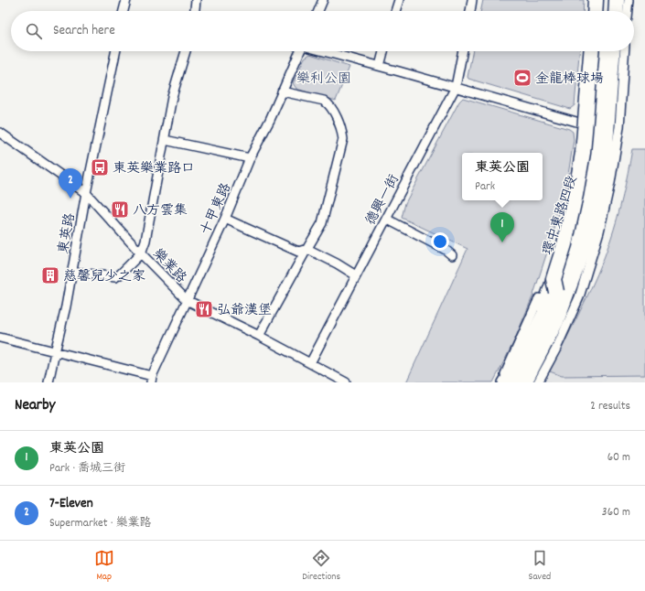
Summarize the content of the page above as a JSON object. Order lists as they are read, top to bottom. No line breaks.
{"streets":{"street":["德興一街","十甲東路","環中東路四段","東英路","樂業路"]},"crossings":[["德興一街","樂業路"],["十甲東路","樂業路"],["東英路","樂業路"]],"parks":["樂利公園"],"places":{"sports":["金龍棒球場"],"bus stop":["東英樂業路口"],"restaurant":["八方雲集","弘爺漢堡"],"building":["慈馨兒少之家"]},"page":{"search":"Search here","popup":["東英公園","Park"],"pins":["2","1"],"heading":["Nearby","2 results"],"list":[{"mark":"1","name":"東英公園","note":"Park · 喬城三街","value":"60 m"},{"mark":"2","name":"7-Eleven","note":"Supermarket · 樂業路","value":"360 m"}],"nav":["Map","Directions","Saved"]}}
